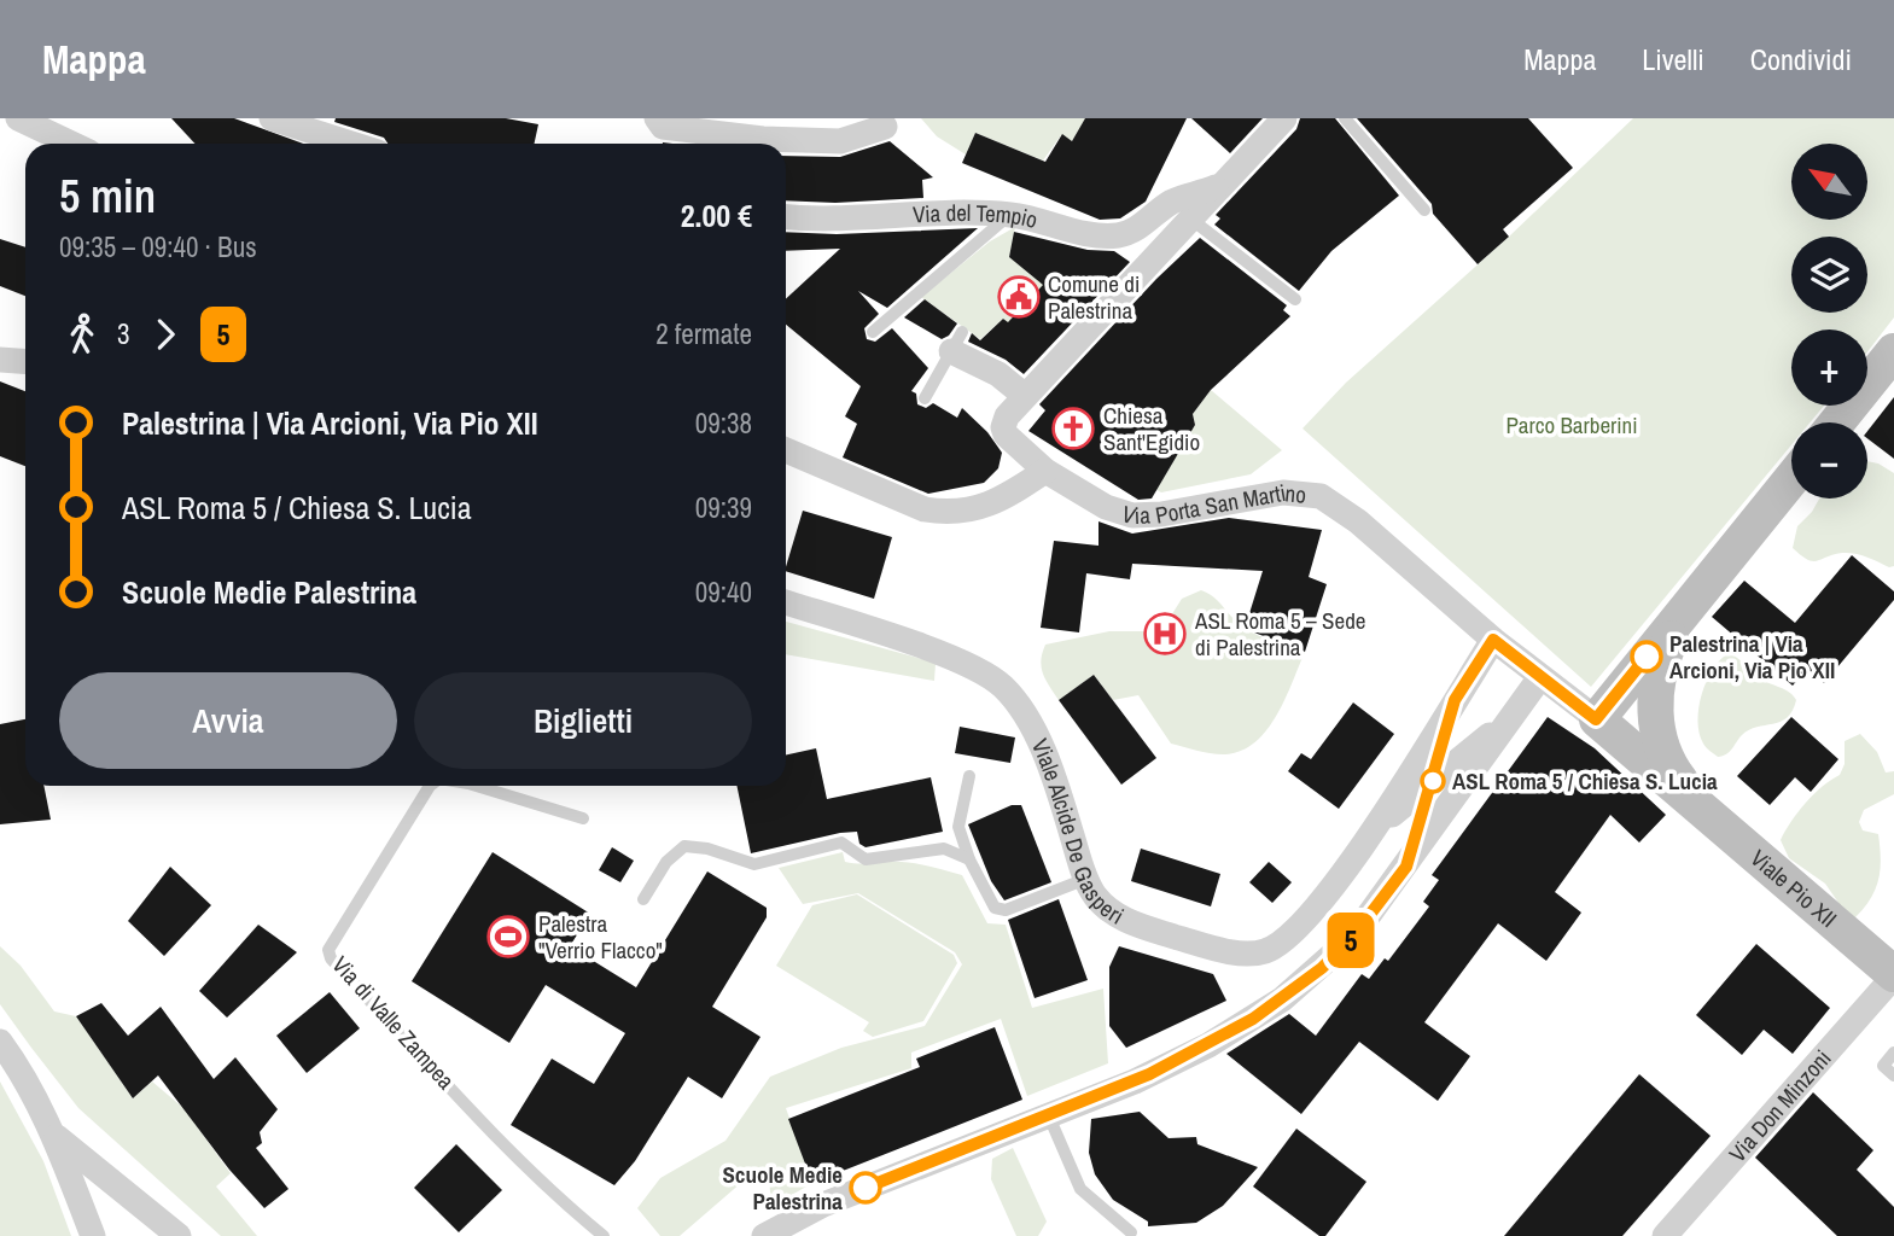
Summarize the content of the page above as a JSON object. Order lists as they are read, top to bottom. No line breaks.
{"streets":{"street":["Via del Tempio","Via Porta San Martino","Viale Alcide De Gasperi","Viale Pio XII","Via Don Minzoni"],"lane":["Via di Valle Zampea"]},"crossings":[["Viale Pio XII","Via Don Minzoni"]],"parks":["Parco Barberini"],"places":{"public building":["Comune di Palestrina"],"church":["Chiesa Sant'Egidio"],"hospital":["ASL Roma 5 – Sede di Palestrina"],"other":["Palestrina | Via Arcioni, Via Pio XII","ASL Roma 5 / Chiesa S. Lucia","Scuole Medie Palestrina"],"sports":["Palestra \"Verrio Flacco\""]},"lines":["bus line 5"],"north":"top left","page":{"header":"Mappa","nav":["Mappa","Livelli","Condividi"],"on_map":"5","map_buttons":["+","−"],"heading":["5 min","09:35 – 09:40 · Bus","2.00 €"],"legs":["3","5","2 fermate"],"list":[{"name":"Palestrina | Via Arcioni, Via Pio XII","value":"09:38"},{"name":"ASL Roma 5 / Chiesa S. Lucia","value":"09:39"},{"name":"Scuole Medie Palestrina","value":"09:40"}],"buttons":["Avvia","Biglietti"]}}
